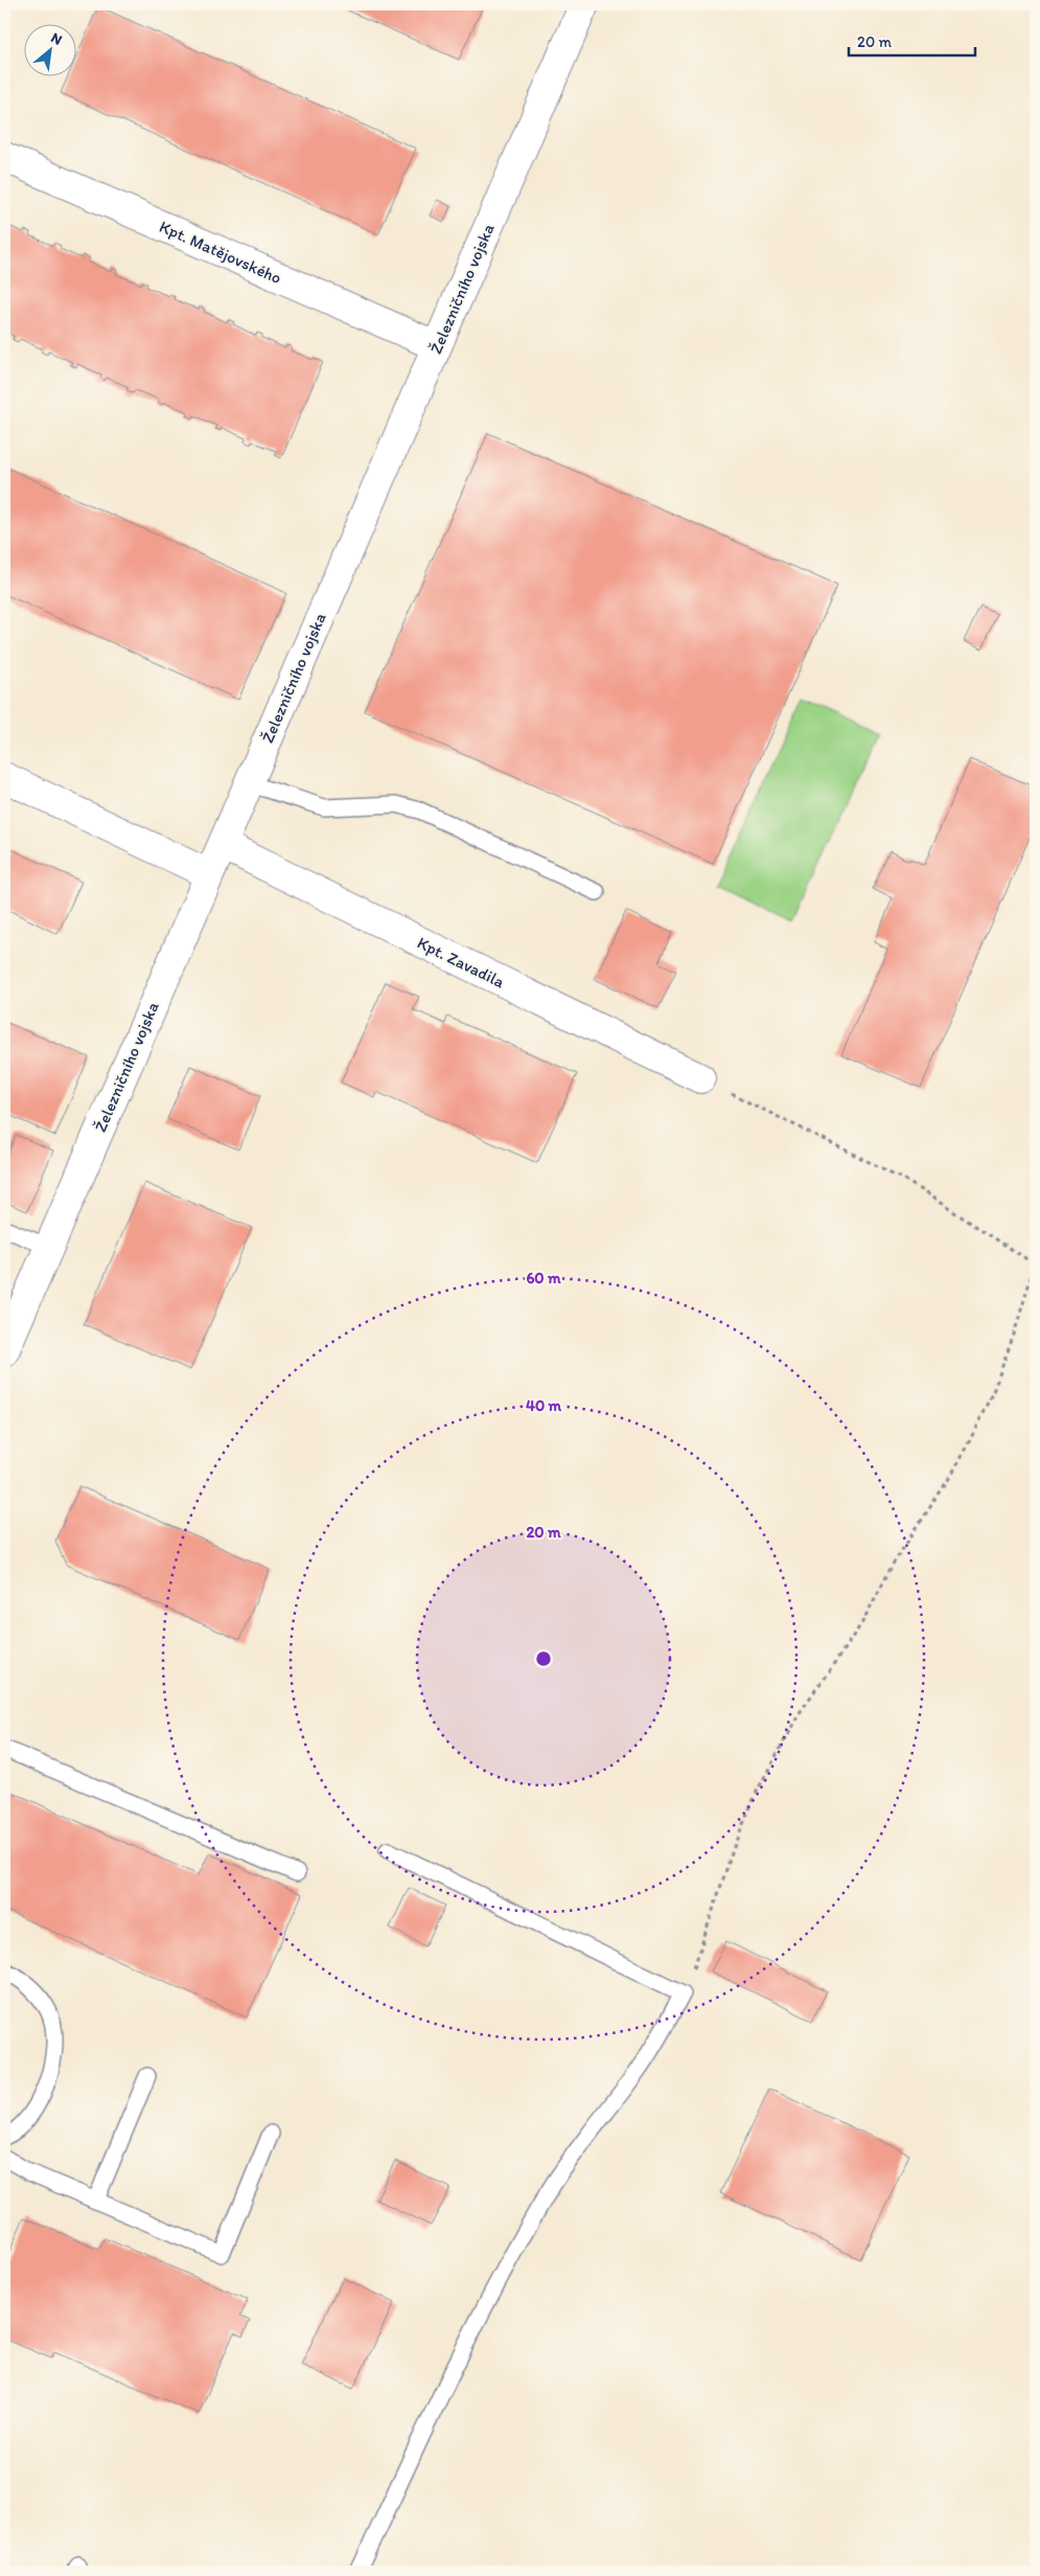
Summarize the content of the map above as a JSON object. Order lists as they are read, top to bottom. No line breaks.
{"streets":{"street":["Kpt. Matějovského","Železničního vojska","Kpt. Zavadila"]},"crossings":[["Kpt. Matějovského","Železničního vojska"],["Železničního vojska","Kpt. Zavadila"]],"scale_bar":"20 m","north":"top right","rings":["60 m","40 m","20 m"]}
